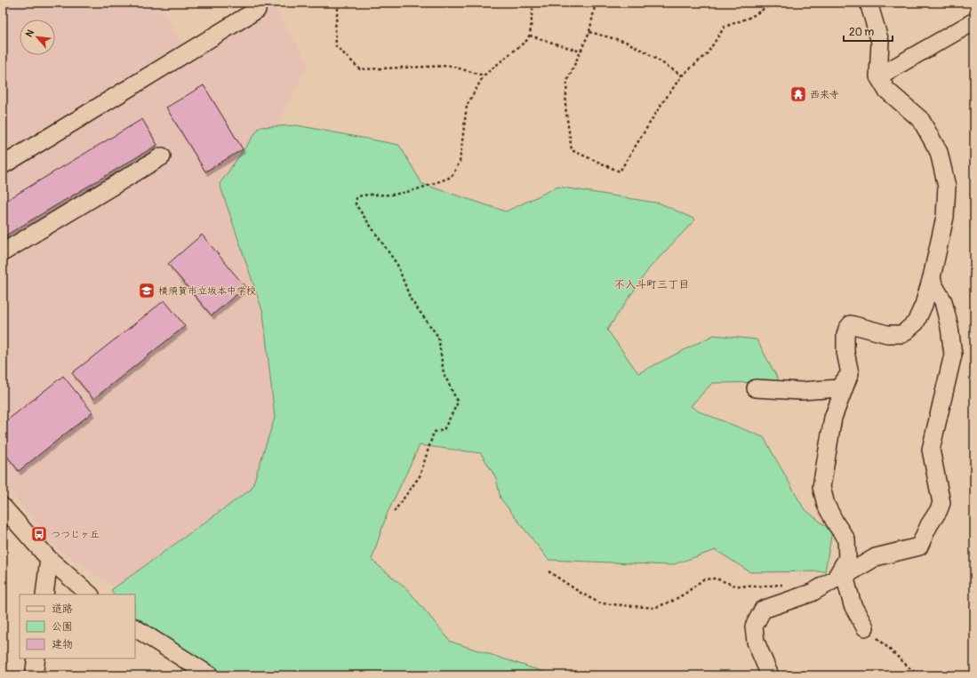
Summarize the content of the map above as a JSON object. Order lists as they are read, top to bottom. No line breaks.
{"districts":["不入斗町三丁目"],"places":{"temple":["西来寺"],"school or university":["横須賀市立坂本中学校"],"bus stop":["つつじヶ丘"]},"legend":["道路","公園","建物"],"scale_bar":"20 m","north":"top left"}
